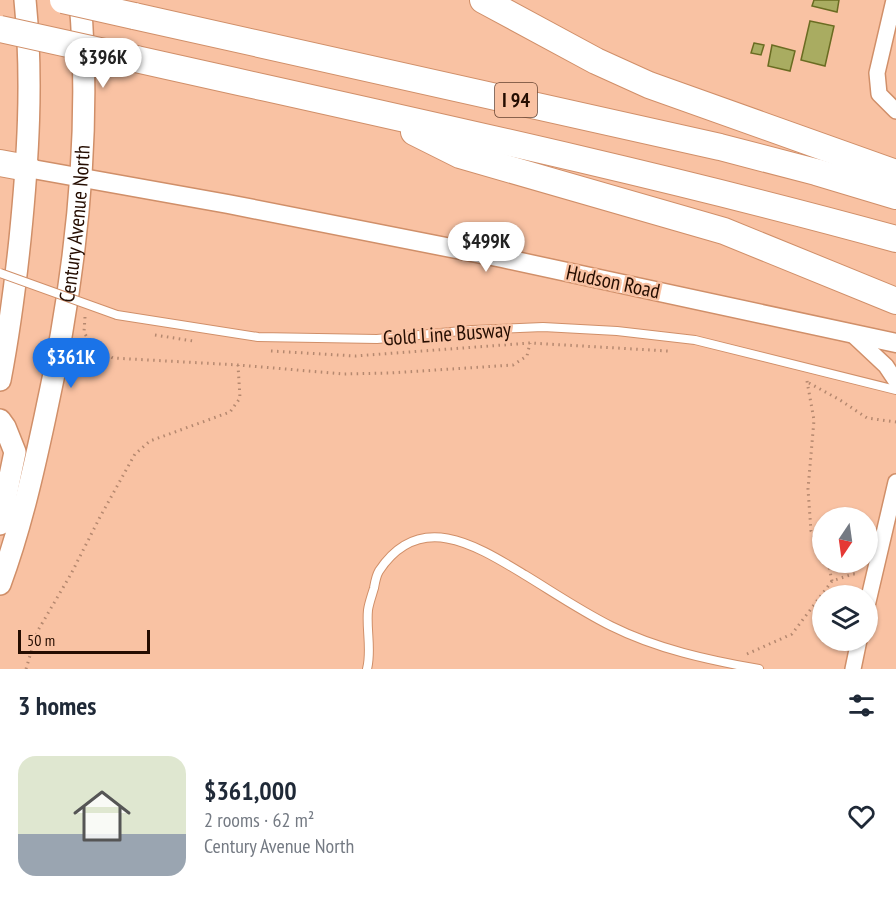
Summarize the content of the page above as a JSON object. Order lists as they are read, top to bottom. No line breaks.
{"streets":{"highway":["I 94"],"main road":["Century Avenue North"],"street":["Hudson Road"],"lane":["Gold Line Busway"]},"crossings":[["Century Avenue North","Hudson Road"]],"scale_bar":"50 m","north":"bottom","page":{"price":["$396K","$499K","$361K"],"scale":"50 m","heading":"3 homes","list":[{"name":"$361,000","note":"2 rooms · 62 m² · Century Avenue North"}]}}
